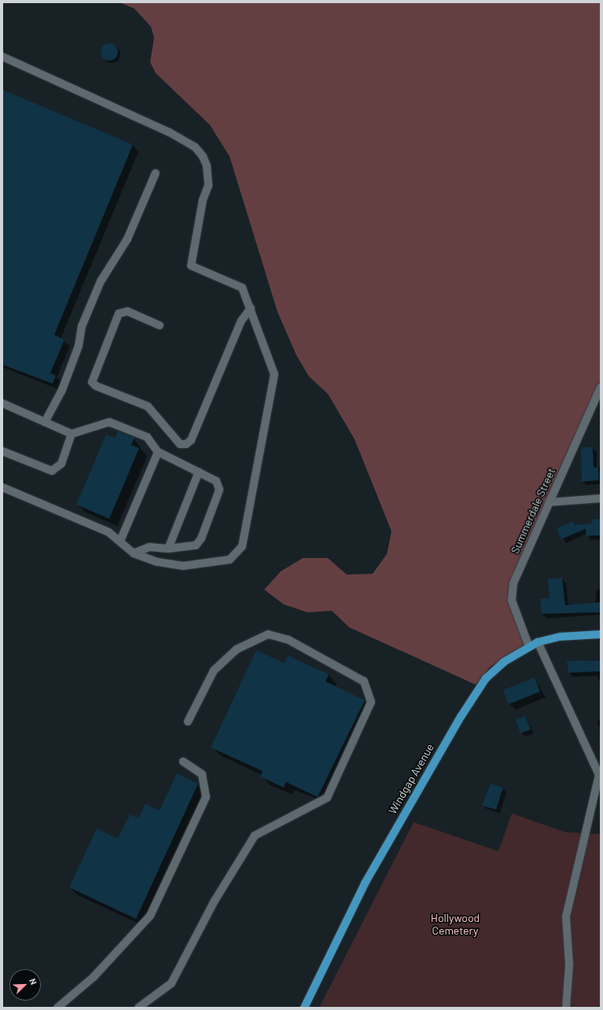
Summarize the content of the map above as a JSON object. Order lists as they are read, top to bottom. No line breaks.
{"streets":{"main road":["Windgap Avenue"],"street":["Summerdale Street"]},"crossings":[["Summerdale Street","Windgap Avenue"]],"parks":["Hollywood Cemetery"],"north":"top right"}
